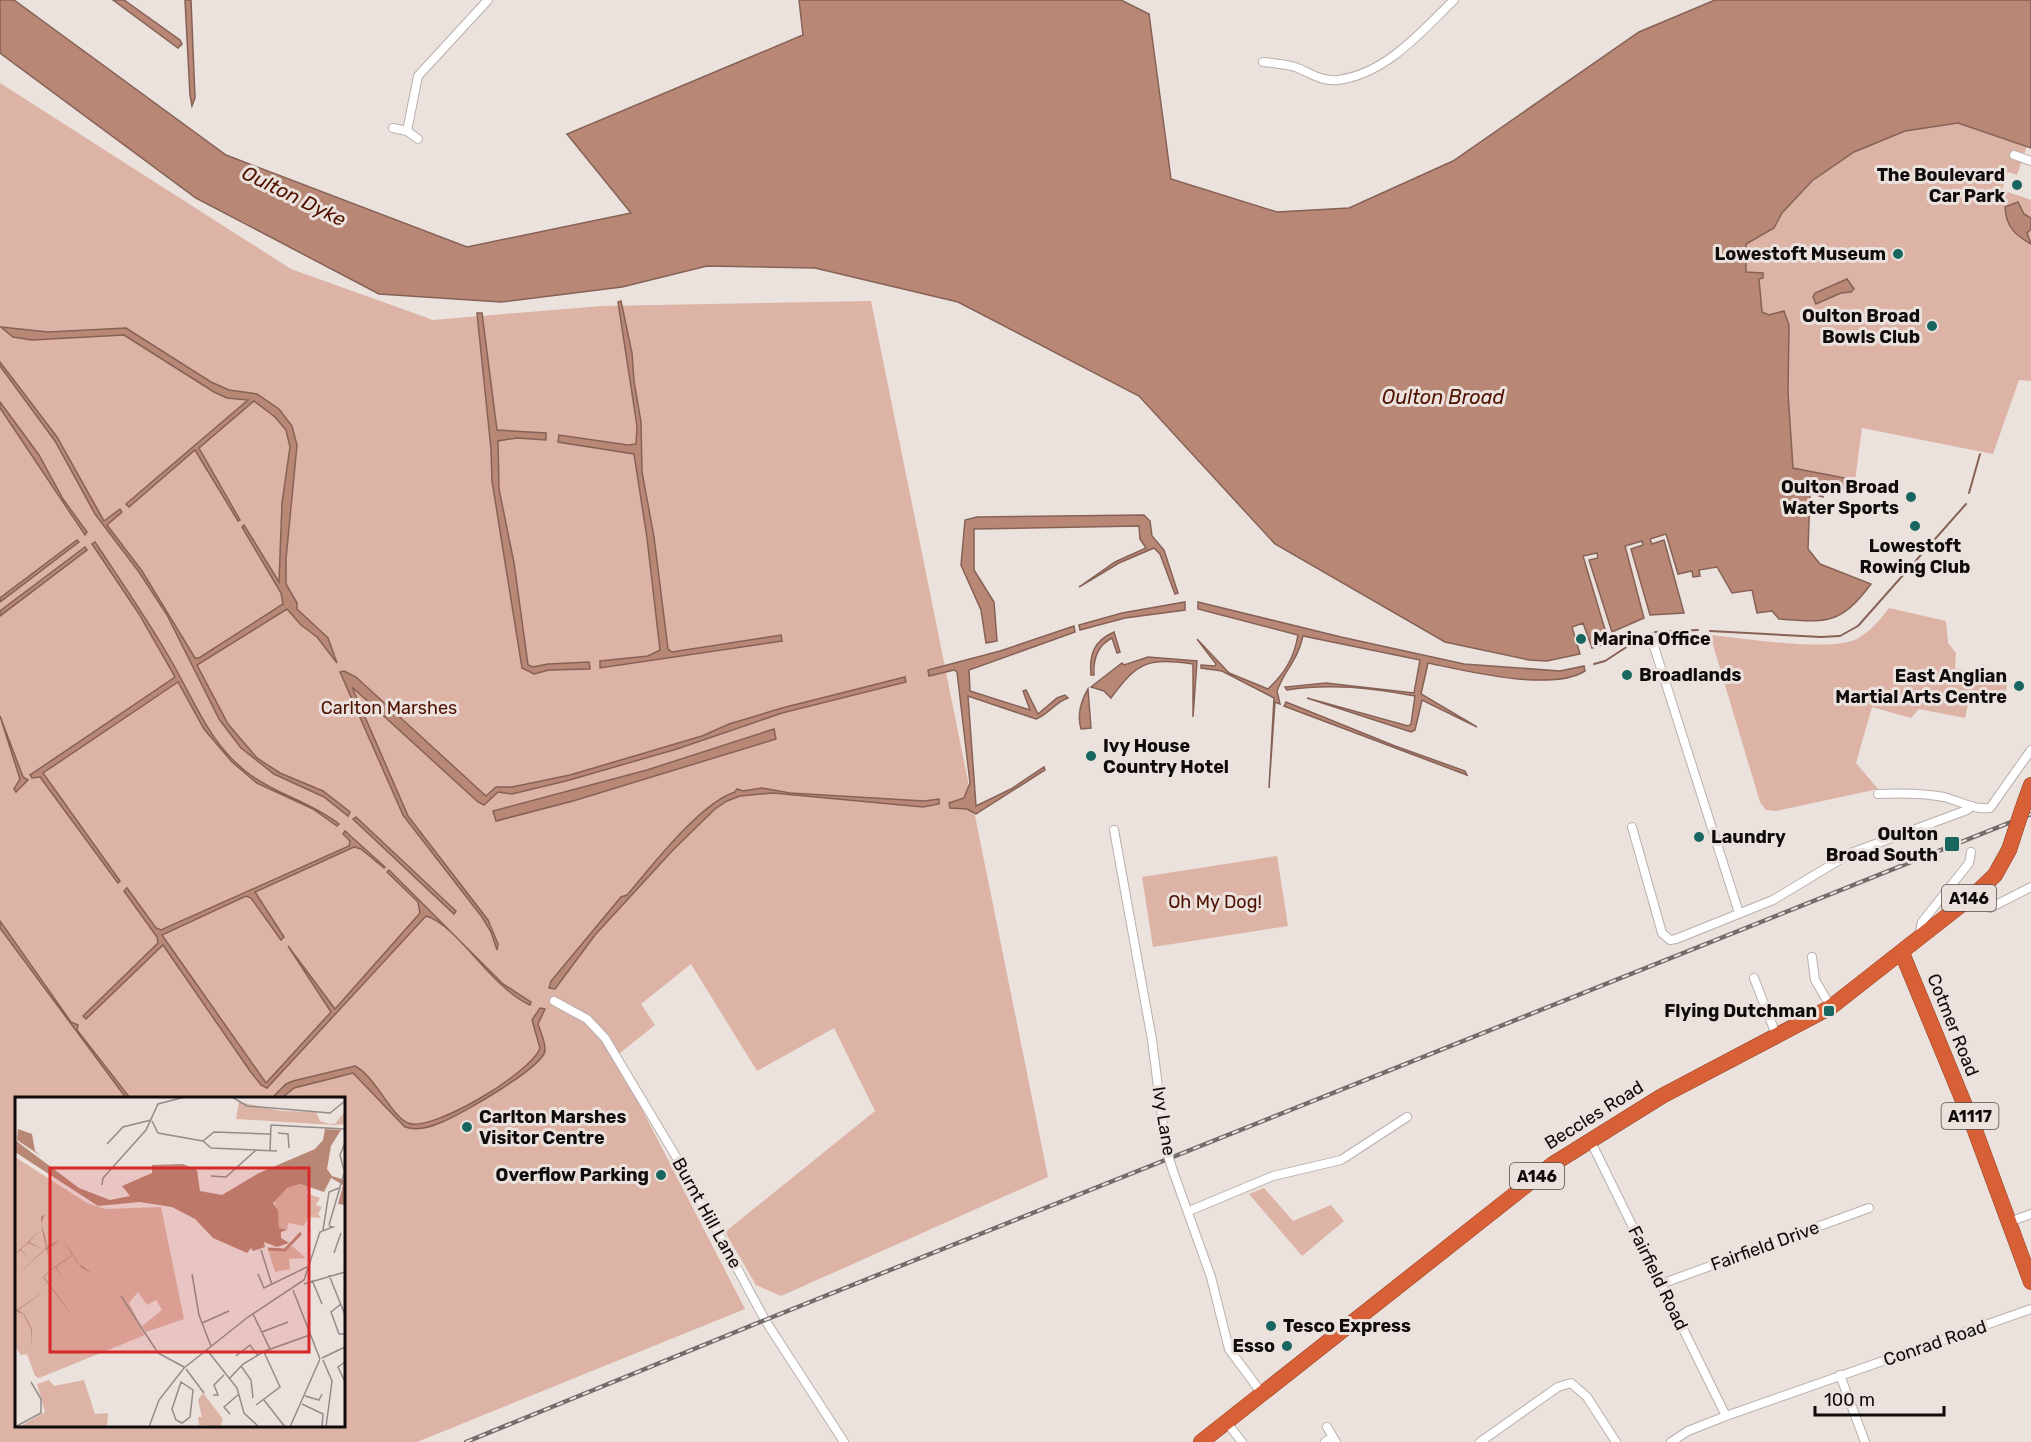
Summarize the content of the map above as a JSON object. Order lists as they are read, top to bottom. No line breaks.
{"streets":{"highway":["A146","Cotmer Road","Beccles Road","A1117"],"street":["Ivy Lane","Burnt Hill Lane","Fairfield Drive","Fairfield Road","Conrad Road"]},"crossings":[["A146","Beccles Road"],["Cotmer Road","Beccles Road"],["Beccles Road","Ivy Lane"],["Beccles Road","Fairfield Road"],["Fairfield Drive","Fairfield Road"],["Fairfield Road","Conrad Road"]],"water":["Oulton Dyke","Oulton Broad"],"parks":["Carlton Marshes","Oh My Dog!"],"places":{"other":["The Boulevard Car Park","Lowestoft Museum","Oulton Broad Bowls Club","Oulton Broad Water Sports","Lowestoft Rowing Club","Marina Office","Broadlands","East Anglian Martial Arts Centre","Ivy House Country Hotel","Laundry","Carlton Marshes Visitor Centre","Overflow Parking","Tesco Express","Esso"],"transit":["Oulton Broad South","Flying Dutchman"]},"scale_bar":"100 m"}
